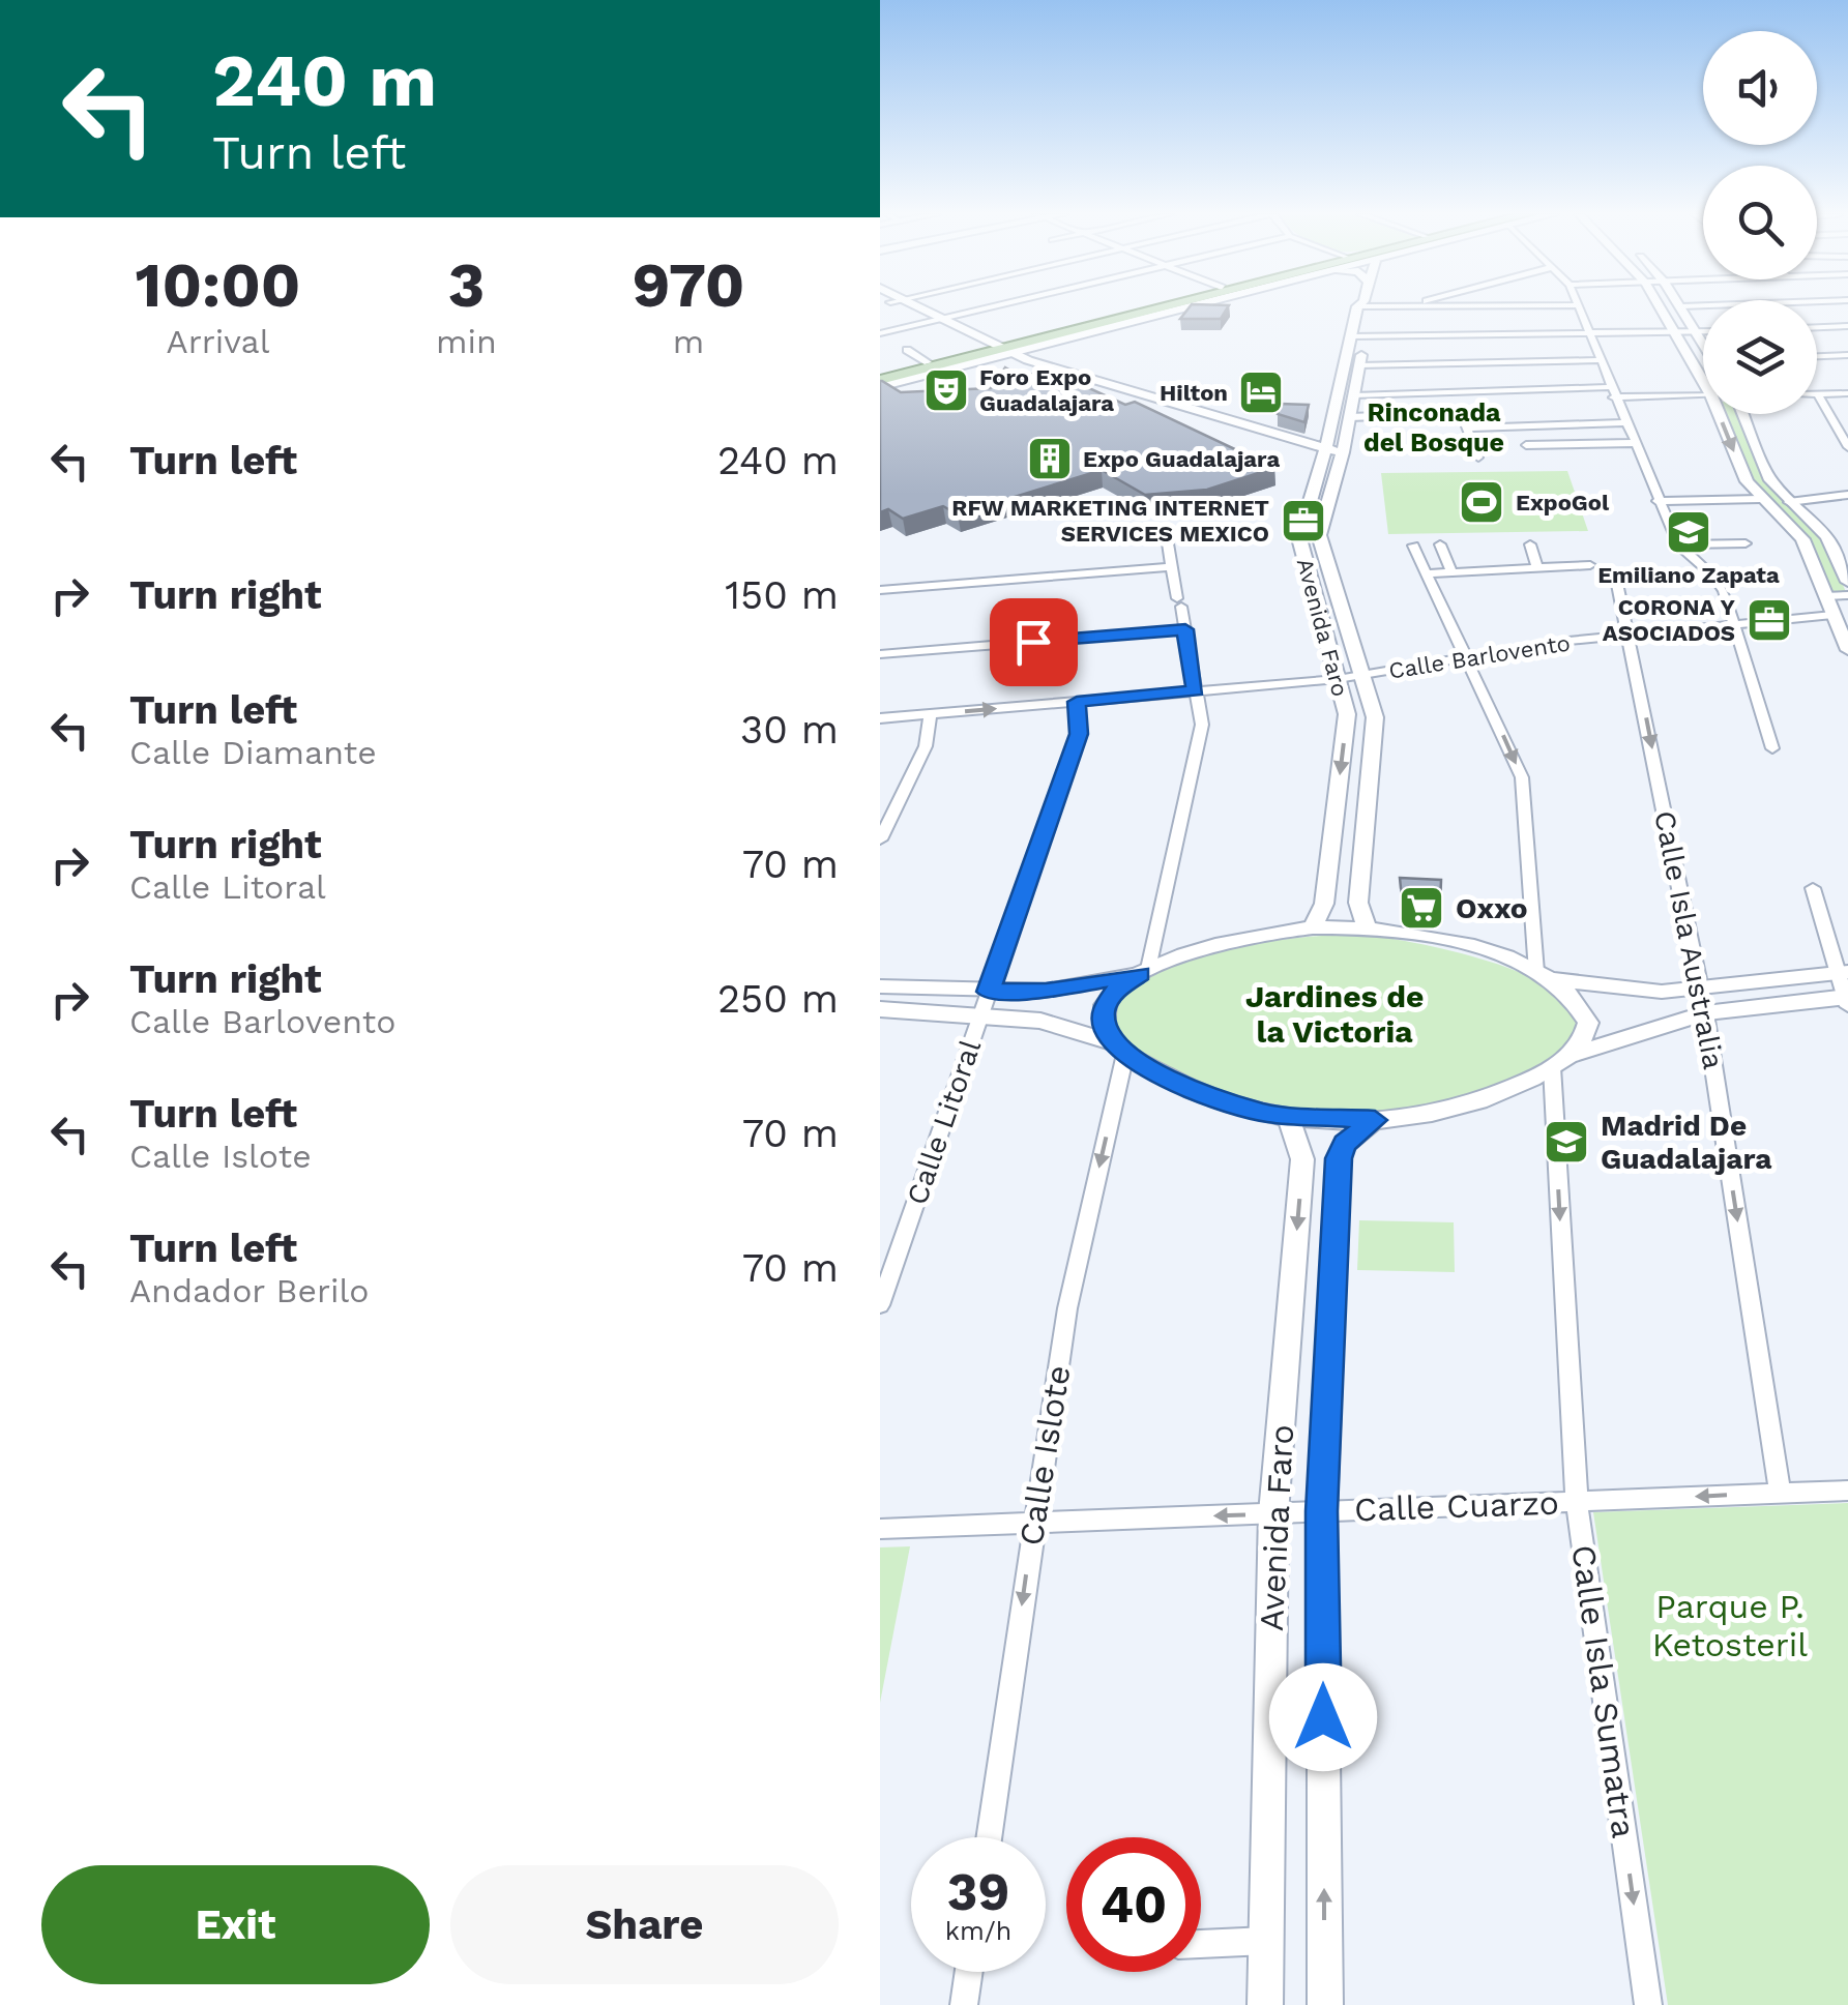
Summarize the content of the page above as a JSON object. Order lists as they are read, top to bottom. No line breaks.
{"streets":{"street":["Avenida Faro","Calle Barlovento","Calle Isla Australia","Calle Litoral","Calle Islote","Calle Cuarzo","Calle Isla Sumatra"]},"crossings":[["Avenida Faro","Calle Barlovento"],["Avenida Faro","Calle Cuarzo"],["Calle Barlovento","Calle Isla Australia"],["Calle Barlovento","Calle Litoral"],["Calle Isla Australia","Calle Cuarzo"],["Calle Islote","Calle Cuarzo"],["Calle Cuarzo","Calle Isla Sumatra"]],"one_way":["Calle Islote","Calle Cuarzo","Calle Isla Sumatra"],"districts":["Rinconada del Bosque","Jardines de la Victoria"],"parks":["Parque P. Ketosteril"],"places":{"theatre":["Foro Expo Guadalajara"],"hotel":["Hilton"],"building":["Expo Guadalajara"],"sports":["ExpoGol"],"office":["RFW MARKETING INTERNET SERVICES MEXICO","CORONA Y ASOCIADOS"],"school or university":["Emiliano Zapata","Madrid De Guadalajara"],"supermarket":["Oxxo"]},"page":{"turn":["240 m","Turn left"],"eta":["10:00","Arrival","3","min","970","m"],"list":[{"name":"Turn left","value":"240 m"},{"name":"Turn right","value":"150 m"},{"name":"Turn left","note":"Calle Diamante","value":"30 m"},{"name":"Turn right","note":"Calle Litoral","value":"70 m"},{"name":"Turn right","note":"Calle Barlovento","value":"250 m"},{"name":"Turn left","note":"Calle Islote","value":"70 m"},{"name":"Turn left","note":"Andador Berilo","value":"70 m"}],"speed":"39 km/h","limit":"40","buttons":["Exit","Share"]}}
